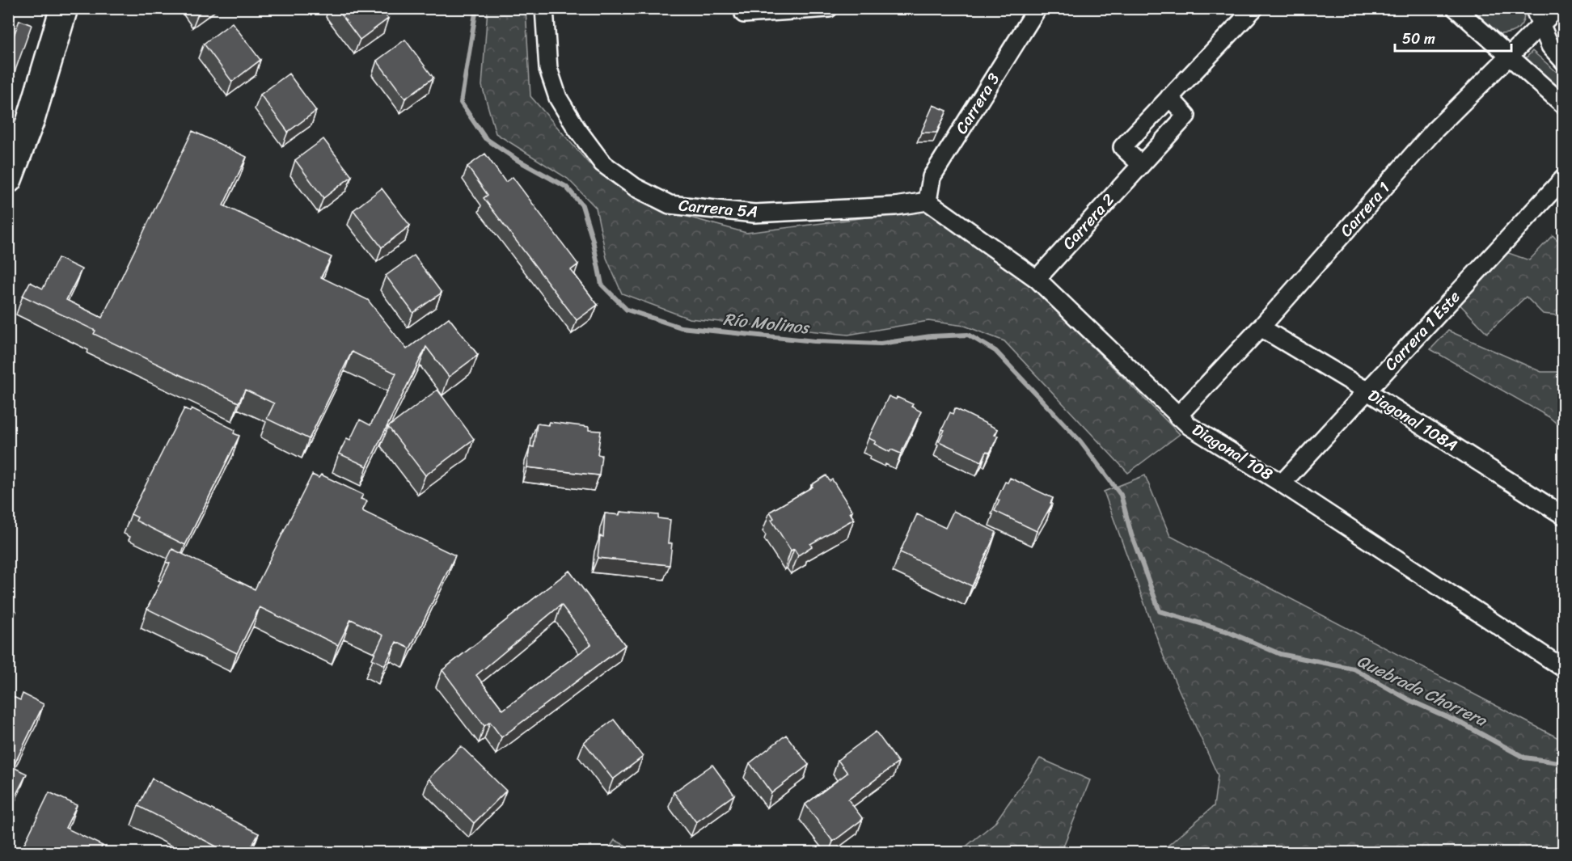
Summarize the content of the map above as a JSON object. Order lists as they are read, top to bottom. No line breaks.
{"streets":{"street":["Carrera 3","Carrera 5A","Carrera 1","Carrera 2","Carrera 1 Este","Diagonal 108A","Diagonal 108"]},"crossings":[["Carrera 3","Carrera 5A"],["Carrera 3","Diagonal 108"],["Carrera 5A","Diagonal 108"],["Carrera 1","Diagonal 108A"],["Carrera 1","Diagonal 108"],["Carrera 2","Diagonal 108"],["Carrera 1 Este","Diagonal 108A"],["Carrera 1 Este","Diagonal 108"]],"water":["Río Molinos","Quebrada Chorrera"],"scale_bar":"50 m"}
